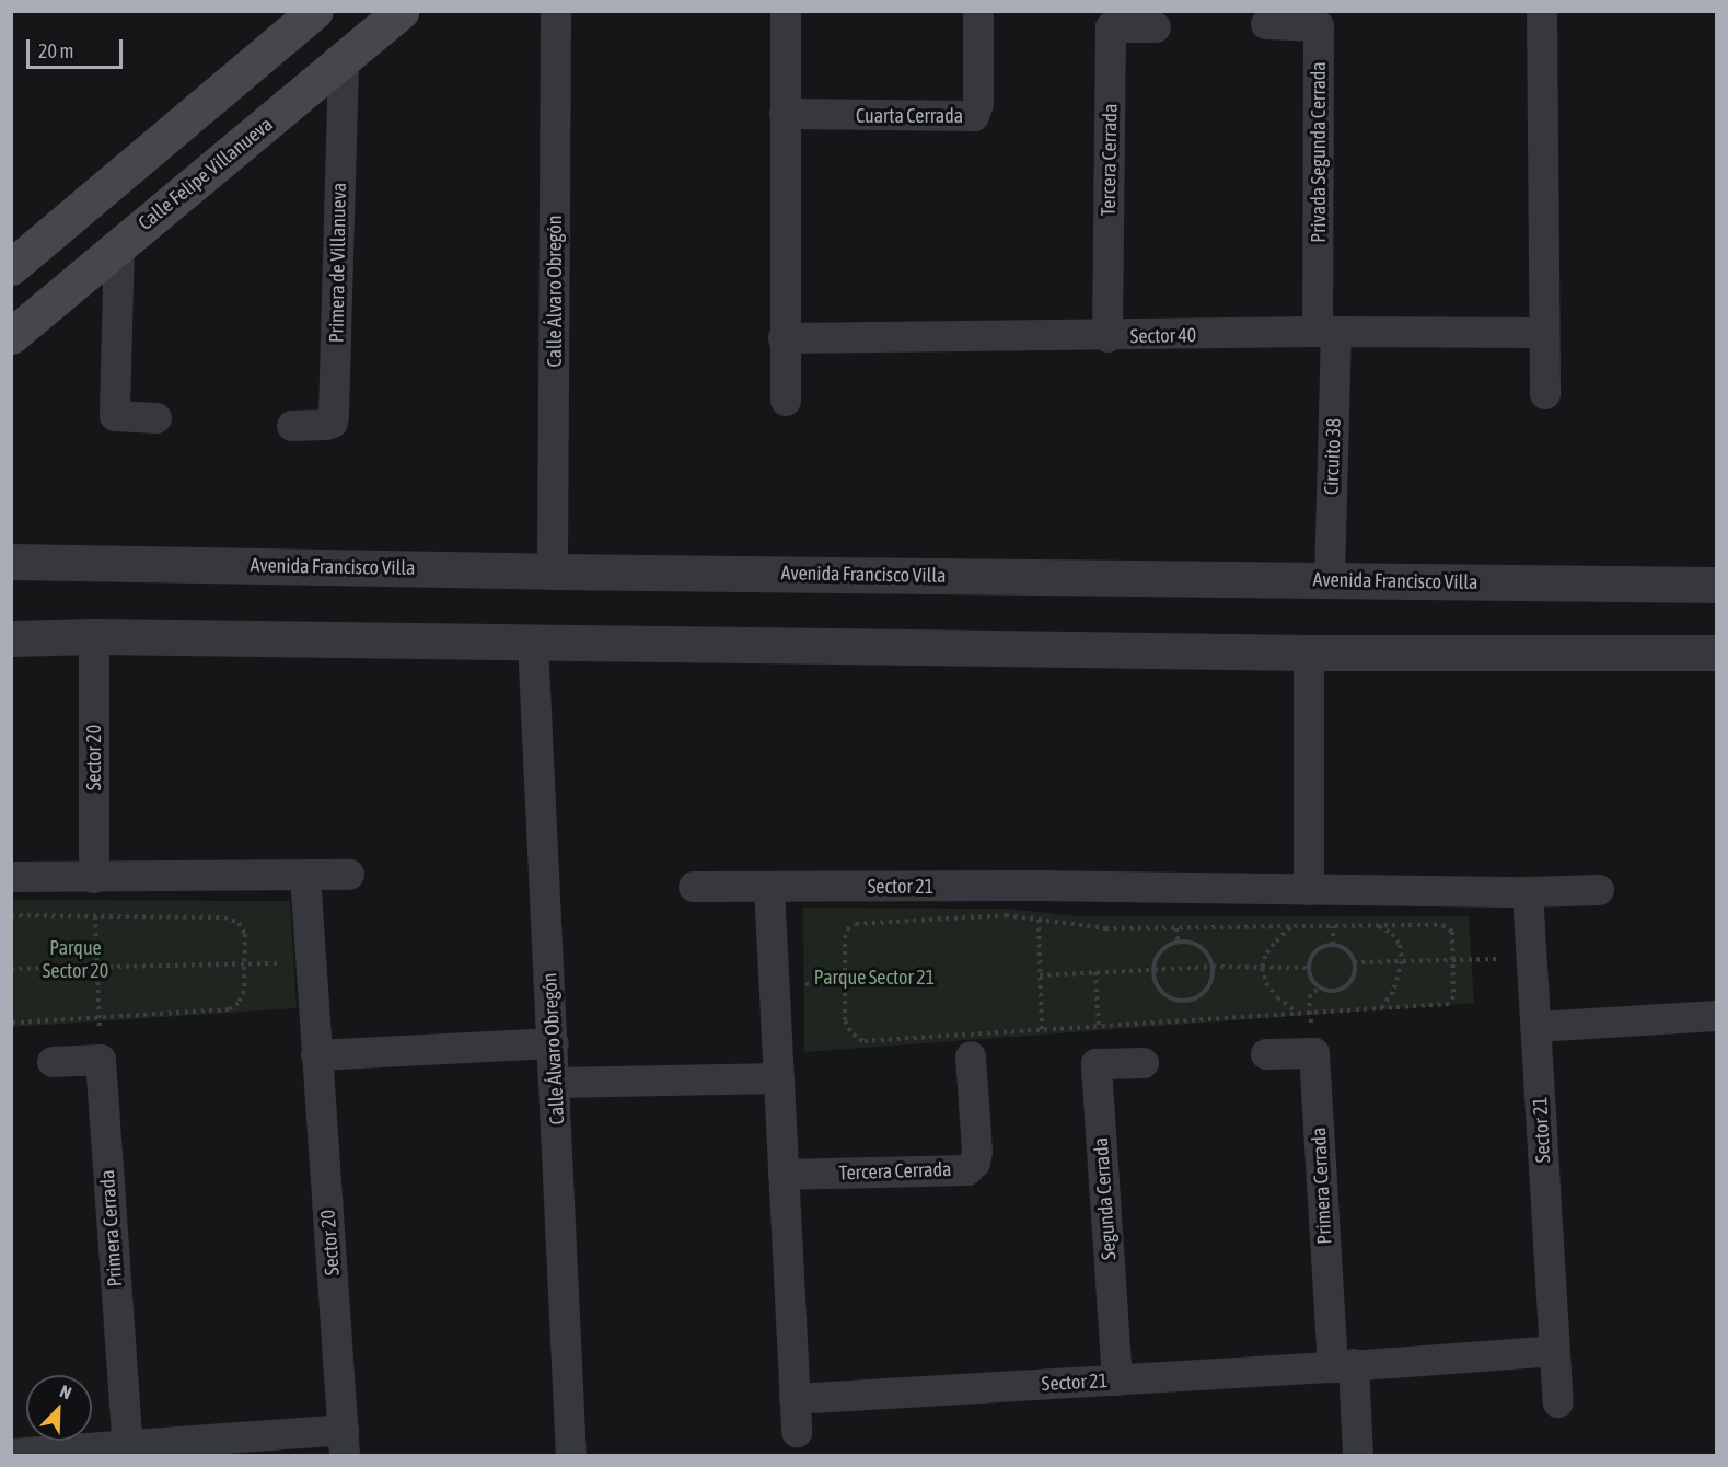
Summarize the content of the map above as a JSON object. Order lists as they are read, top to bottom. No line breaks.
{"streets":{"main road":["Calle Felipe Villanueva"],"street":["Cuarta Cerrada","Privada Segunda Cerrada","Tercera Cerrada","Primera de Villanueva","Calle Álvaro Obregón","Sector 40","Circuito 38","Avenida Francisco Villa","Sector 20","Sector 21","Primera Cerrada","Segunda Cerrada"]},"crossings":[["Privada Segunda Cerrada","Sector 40"],["Privada Segunda Cerrada","Circuito 38"],["Tercera Cerrada","Sector 40"],["Calle Felipe Villanueva","Primera de Villanueva"],["Calle Álvaro Obregón","Avenida Francisco Villa"],["Sector 40","Circuito 38"],["Circuito 38","Avenida Francisco Villa"],["Sector 20","Primera Cerrada"],["Sector 21","Primera Cerrada"],["Sector 21","Segunda Cerrada"]],"parks":["Parque Sector 20","Parque Sector 21"],"scale_bar":"20 m","north":"top right"}
